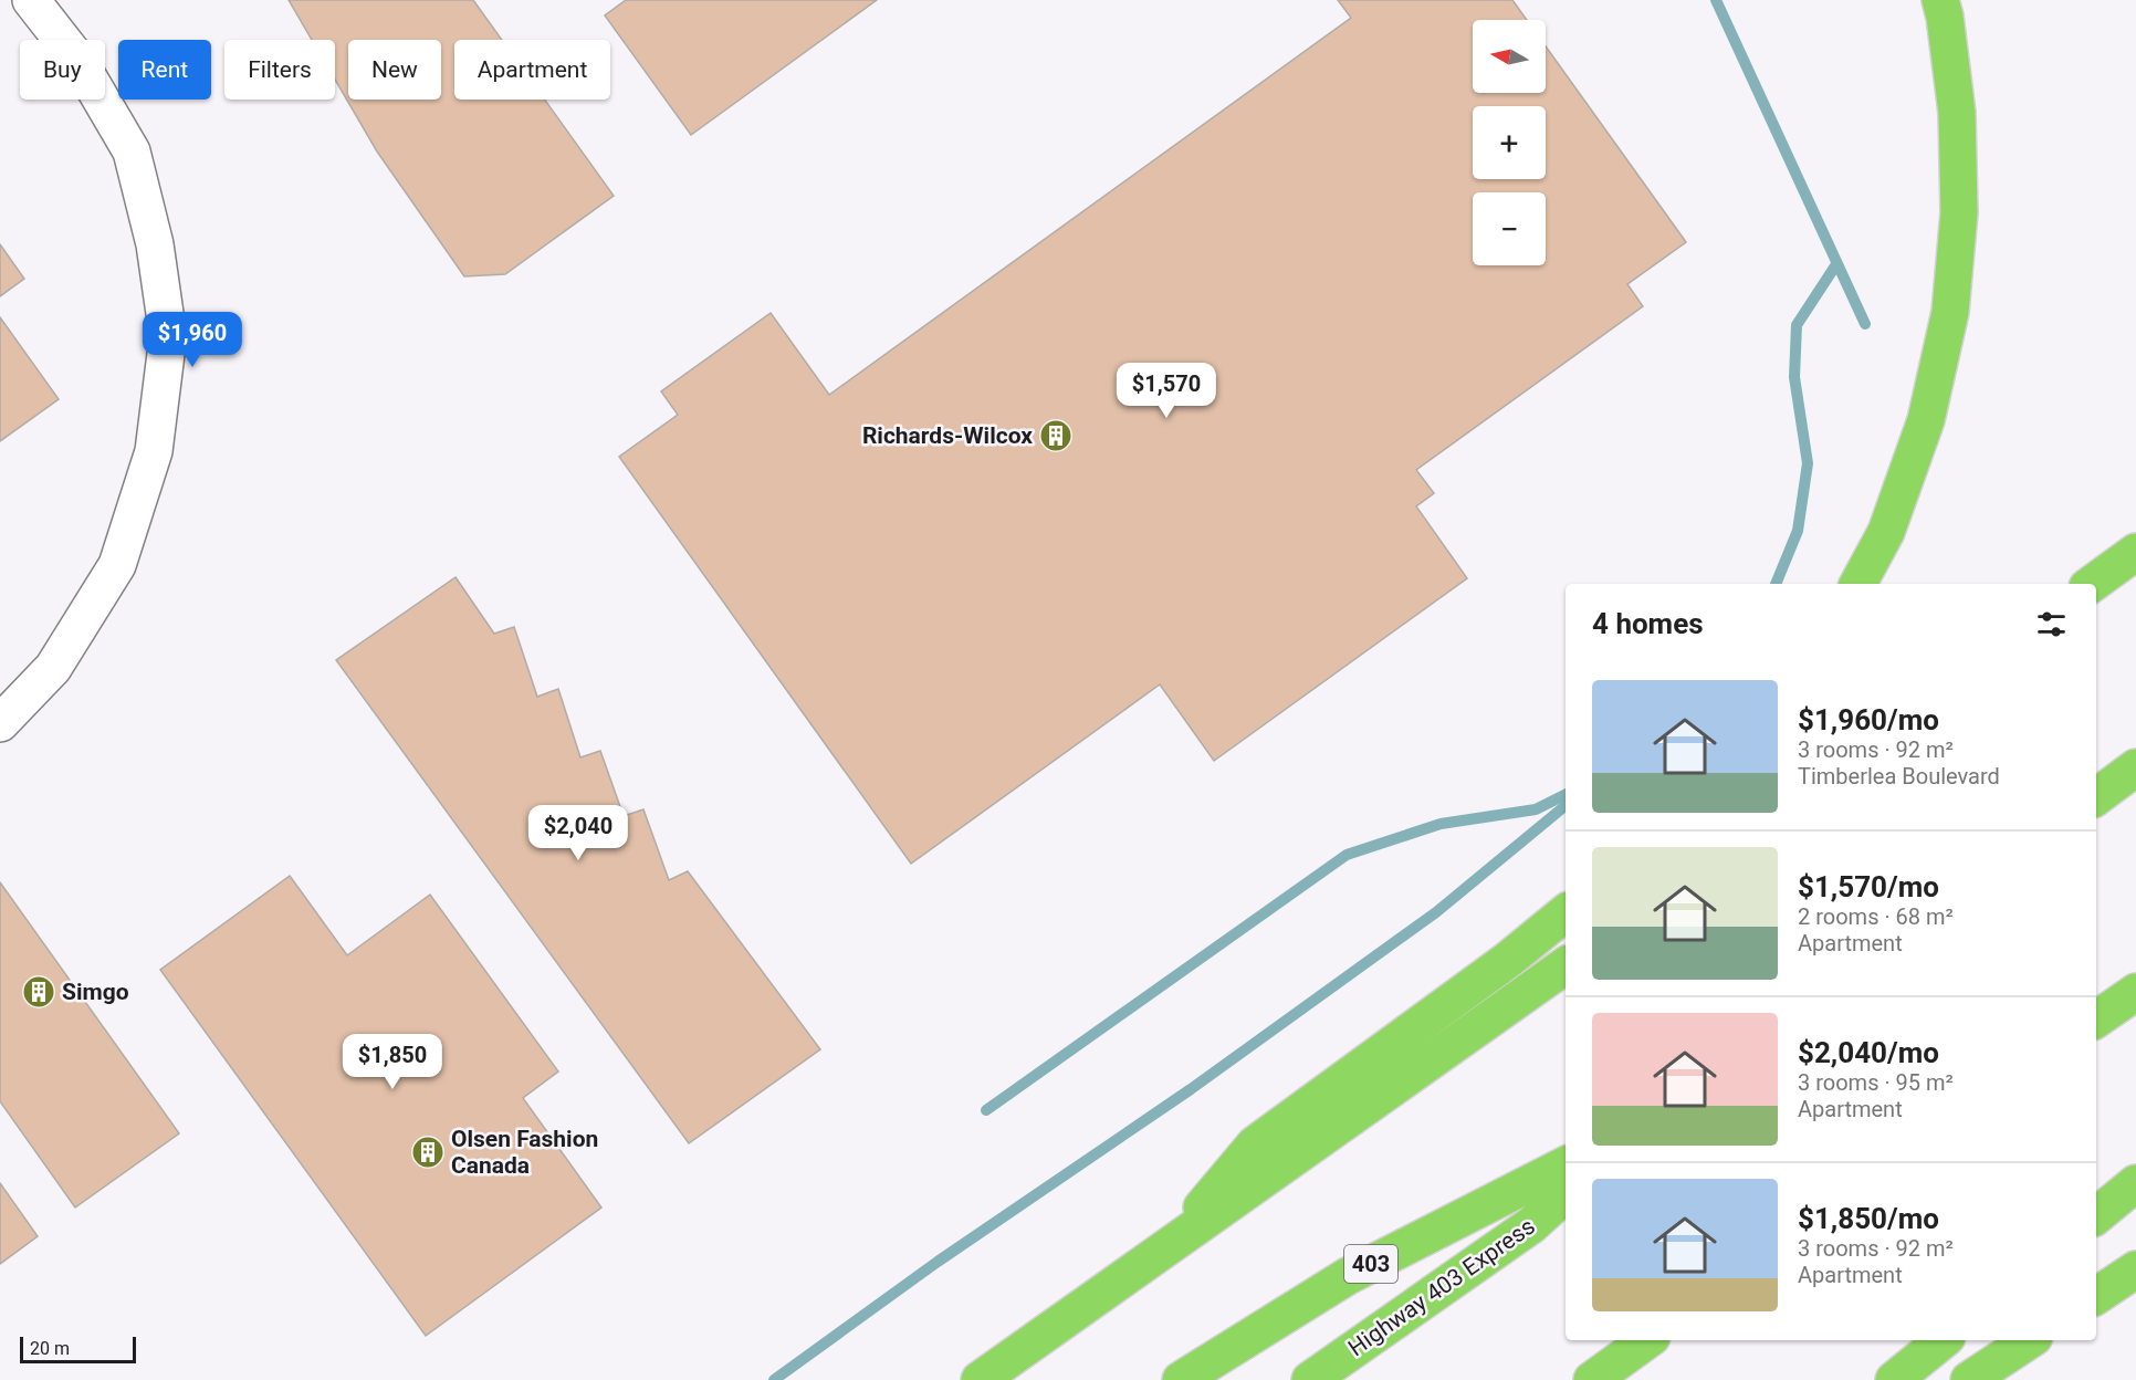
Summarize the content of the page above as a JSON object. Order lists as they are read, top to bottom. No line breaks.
{"streets":{"highway":["403","Highway 403 Express"]},"places":{"building":["Richards-Wilcox","Simgo","Olsen Fashion Canada"]},"scale_bar":"20 m","north":"left","page":{"map_buttons":["+","−"],"chip":["Buy","Rent","Filters","New","Apartment"],"price":["$1,960","$1,570","$2,040","$1,850"],"heading":"4 homes","list":[{"name":"$1,960/mo","note":"3 rooms · 92 m² · Timberlea Boulevard"},{"name":"$1,570/mo","note":"2 rooms · 68 m² · Apartment"},{"name":"$2,040/mo","note":"3 rooms · 95 m² · Apartment"},{"name":"$1,850/mo","note":"3 rooms · 92 m² · Apartment"}],"scale":"20 m"}}
